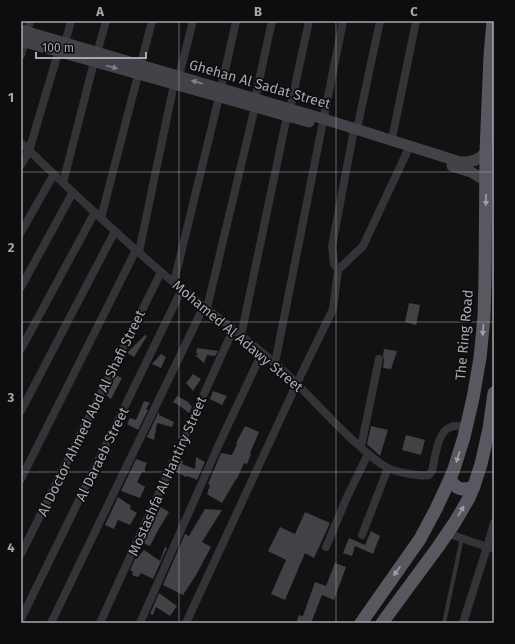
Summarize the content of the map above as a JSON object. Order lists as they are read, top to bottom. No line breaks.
{"streets":{"highway":["The Ring Road"],"main road":["Ghehan Al Sadat Street"],"street":["Mohamed Al Adawy Street","Al Doctor Ahmed Abd Al Shafi Street","Al Daraeb Street","Mostashfa Al Hantiry Street"]},"crossings":[["Ghehan Al Sadat Street","The Ring Road"],["The Ring Road","Mohamed Al Adawy Street"],["Mohamed Al Adawy Street","Al Doctor Ahmed Abd Al Shafi Street"],["Mohamed Al Adawy Street","Al Daraeb Street"],["Mohamed Al Adawy Street","Mostashfa Al Hantiry Street"]],"scale_bar":"100 m","grid":{"columns":["A","B","C"],"rows":["1","2","3","4"]}}
